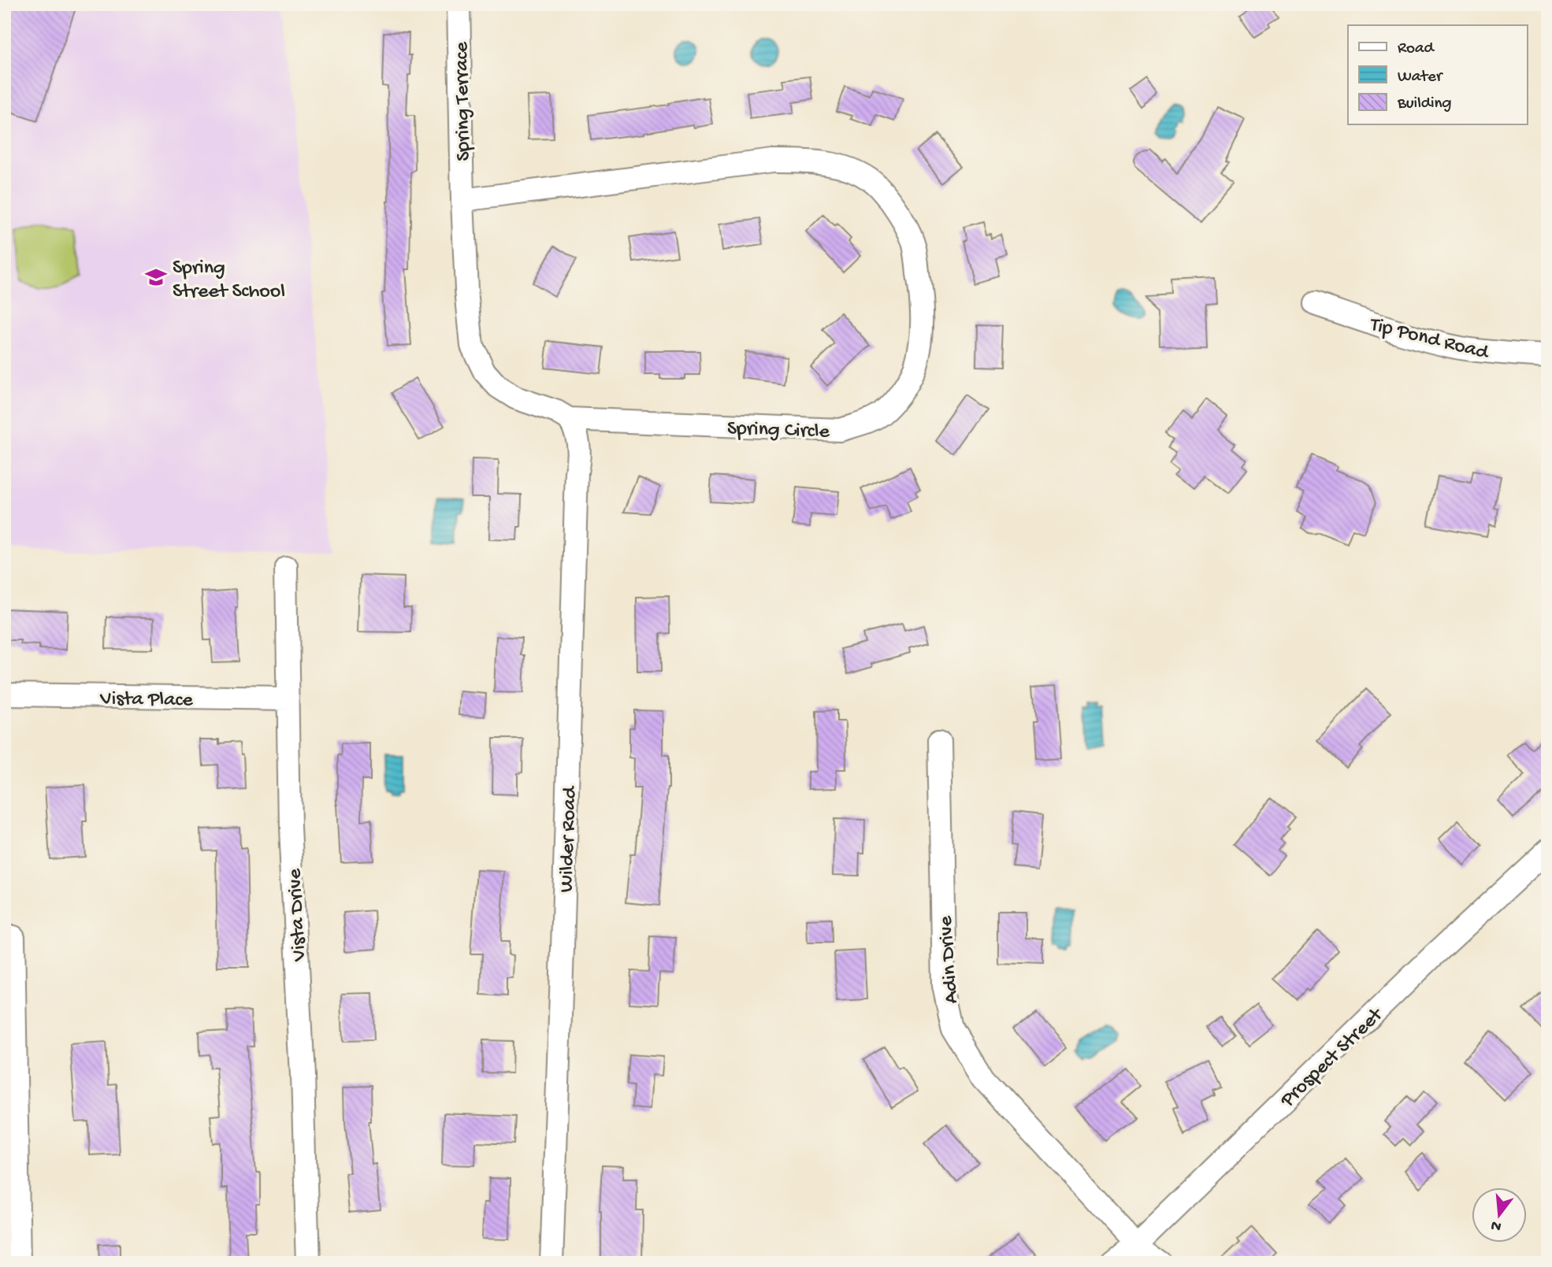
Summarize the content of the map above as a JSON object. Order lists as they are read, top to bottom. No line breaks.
{"streets":{"street":["Spring Terrace","Tip Pond Road","Spring Circle","Vista Place","Wilder Road","Vista Drive","Adin Drive","Prospect Street"]},"crossings":[["Spring Terrace","Spring Circle"],["Spring Circle","Wilder Road"],["Vista Place","Vista Drive"],["Adin Drive","Prospect Street"]],"places":{"school or university":["Spring Street School"]},"legend":["Road","Water","Building"],"north":"bottom"}
